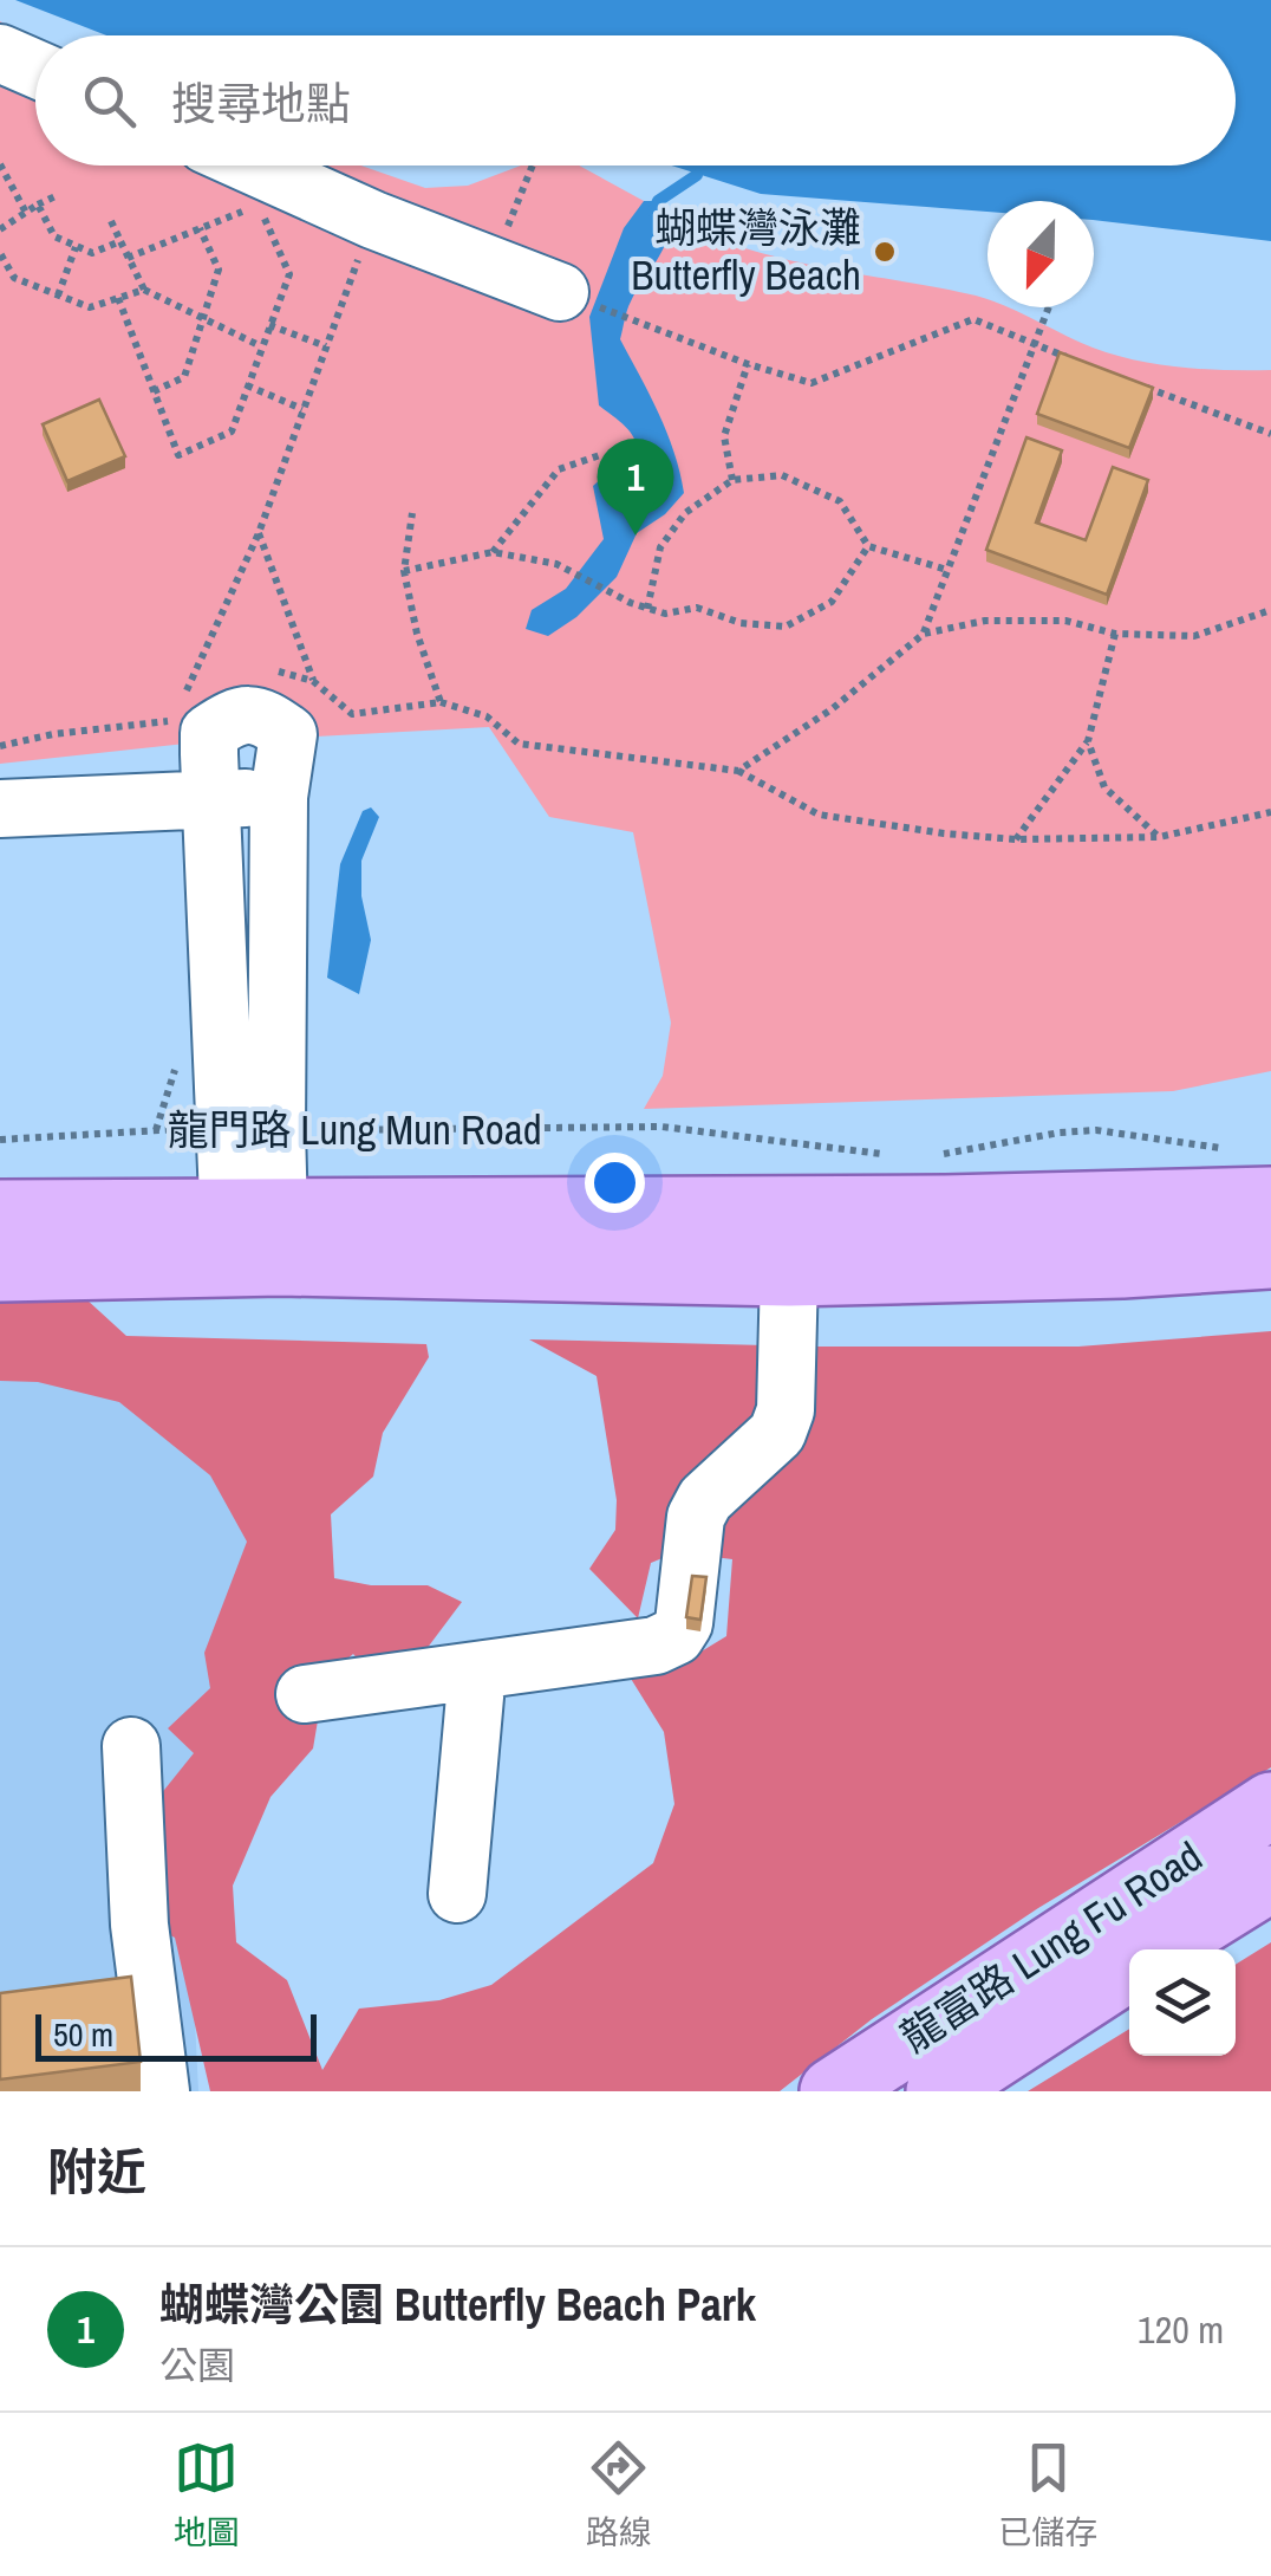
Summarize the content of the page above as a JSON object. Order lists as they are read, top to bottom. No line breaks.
{"streets":{"main road":["龍門路 Lung Mun Road","龍富路 Lung Fu Road"]},"places":["蝴蝶灣泳灘 Butterfly Beach"],"scale_bar":"50 m","north":"bottom","page":{"search":"搜尋地點","pins":"1","scale":"50 m","heading":"附近","list":[{"mark":"1","name":"蝴蝶灣公園 Butterfly Beach Park","note":"公園","value":"120 m"}],"nav":["地圖","路線","已儲存"]}}
